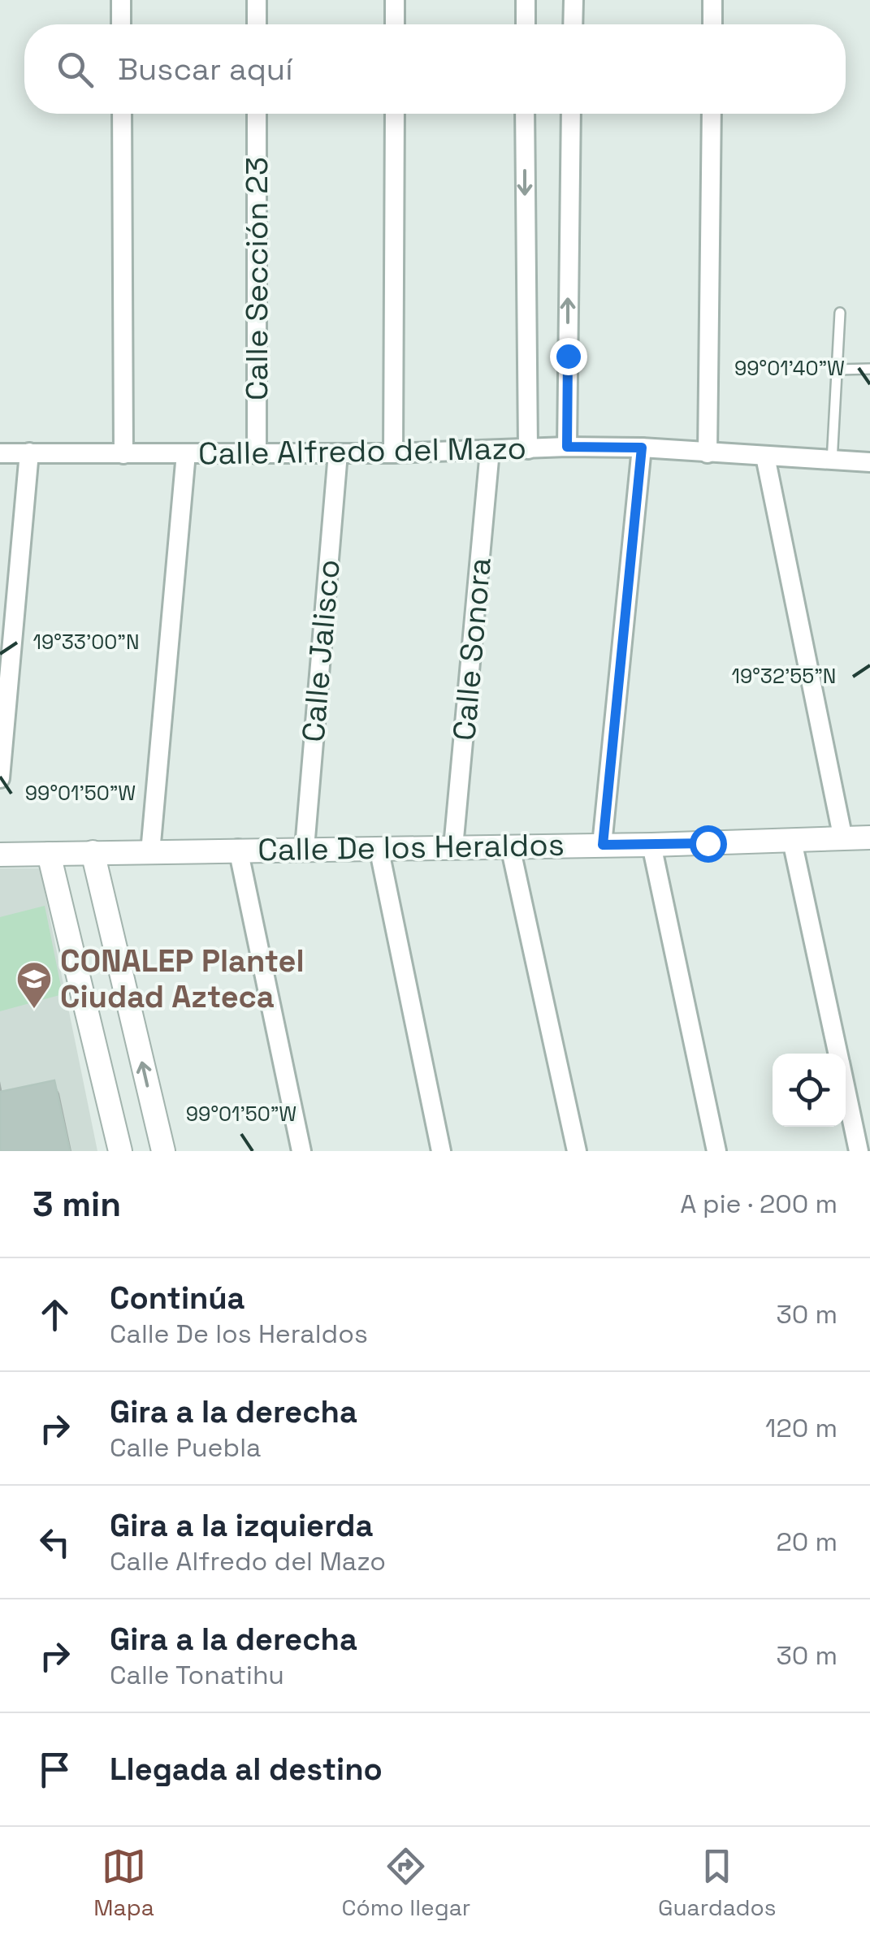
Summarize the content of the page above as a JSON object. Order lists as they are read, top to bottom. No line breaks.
{"streets":{"street":["Calle Sección 23","Calle Alfredo del Mazo","Calle Sonora","Calle Jalisco","Calle De los Heraldos"]},"crossings":[["Calle Sección 23","Calle Alfredo del Mazo"],["Calle Alfredo del Mazo","Calle Sonora"],["Calle Alfredo del Mazo","Calle Jalisco"],["Calle Sonora","Calle De los Heraldos"],["Calle Jalisco","Calle De los Heraldos"]],"places":{"school or university":["CONALEP Plantel Ciudad Azteca"]},"page":{"search":"Buscar aquí","heading":["3 min","A pie · 200 m"],"list":[["Continúa","Calle De los Heraldos","30 m"],["Gira a la derecha","Calle Puebla","120 m"],["Gira a la izquierda","Calle Alfredo del Mazo","20 m"],["Gira a la derecha","Calle Tonatihu","30 m"],"Llegada al destino"],"nav":["Mapa","Cómo llegar","Guardados"]},"coordinates":["99°01'40\"W","19°33'00\"N","19°32'55\"N","99°01'50\"W"]}
